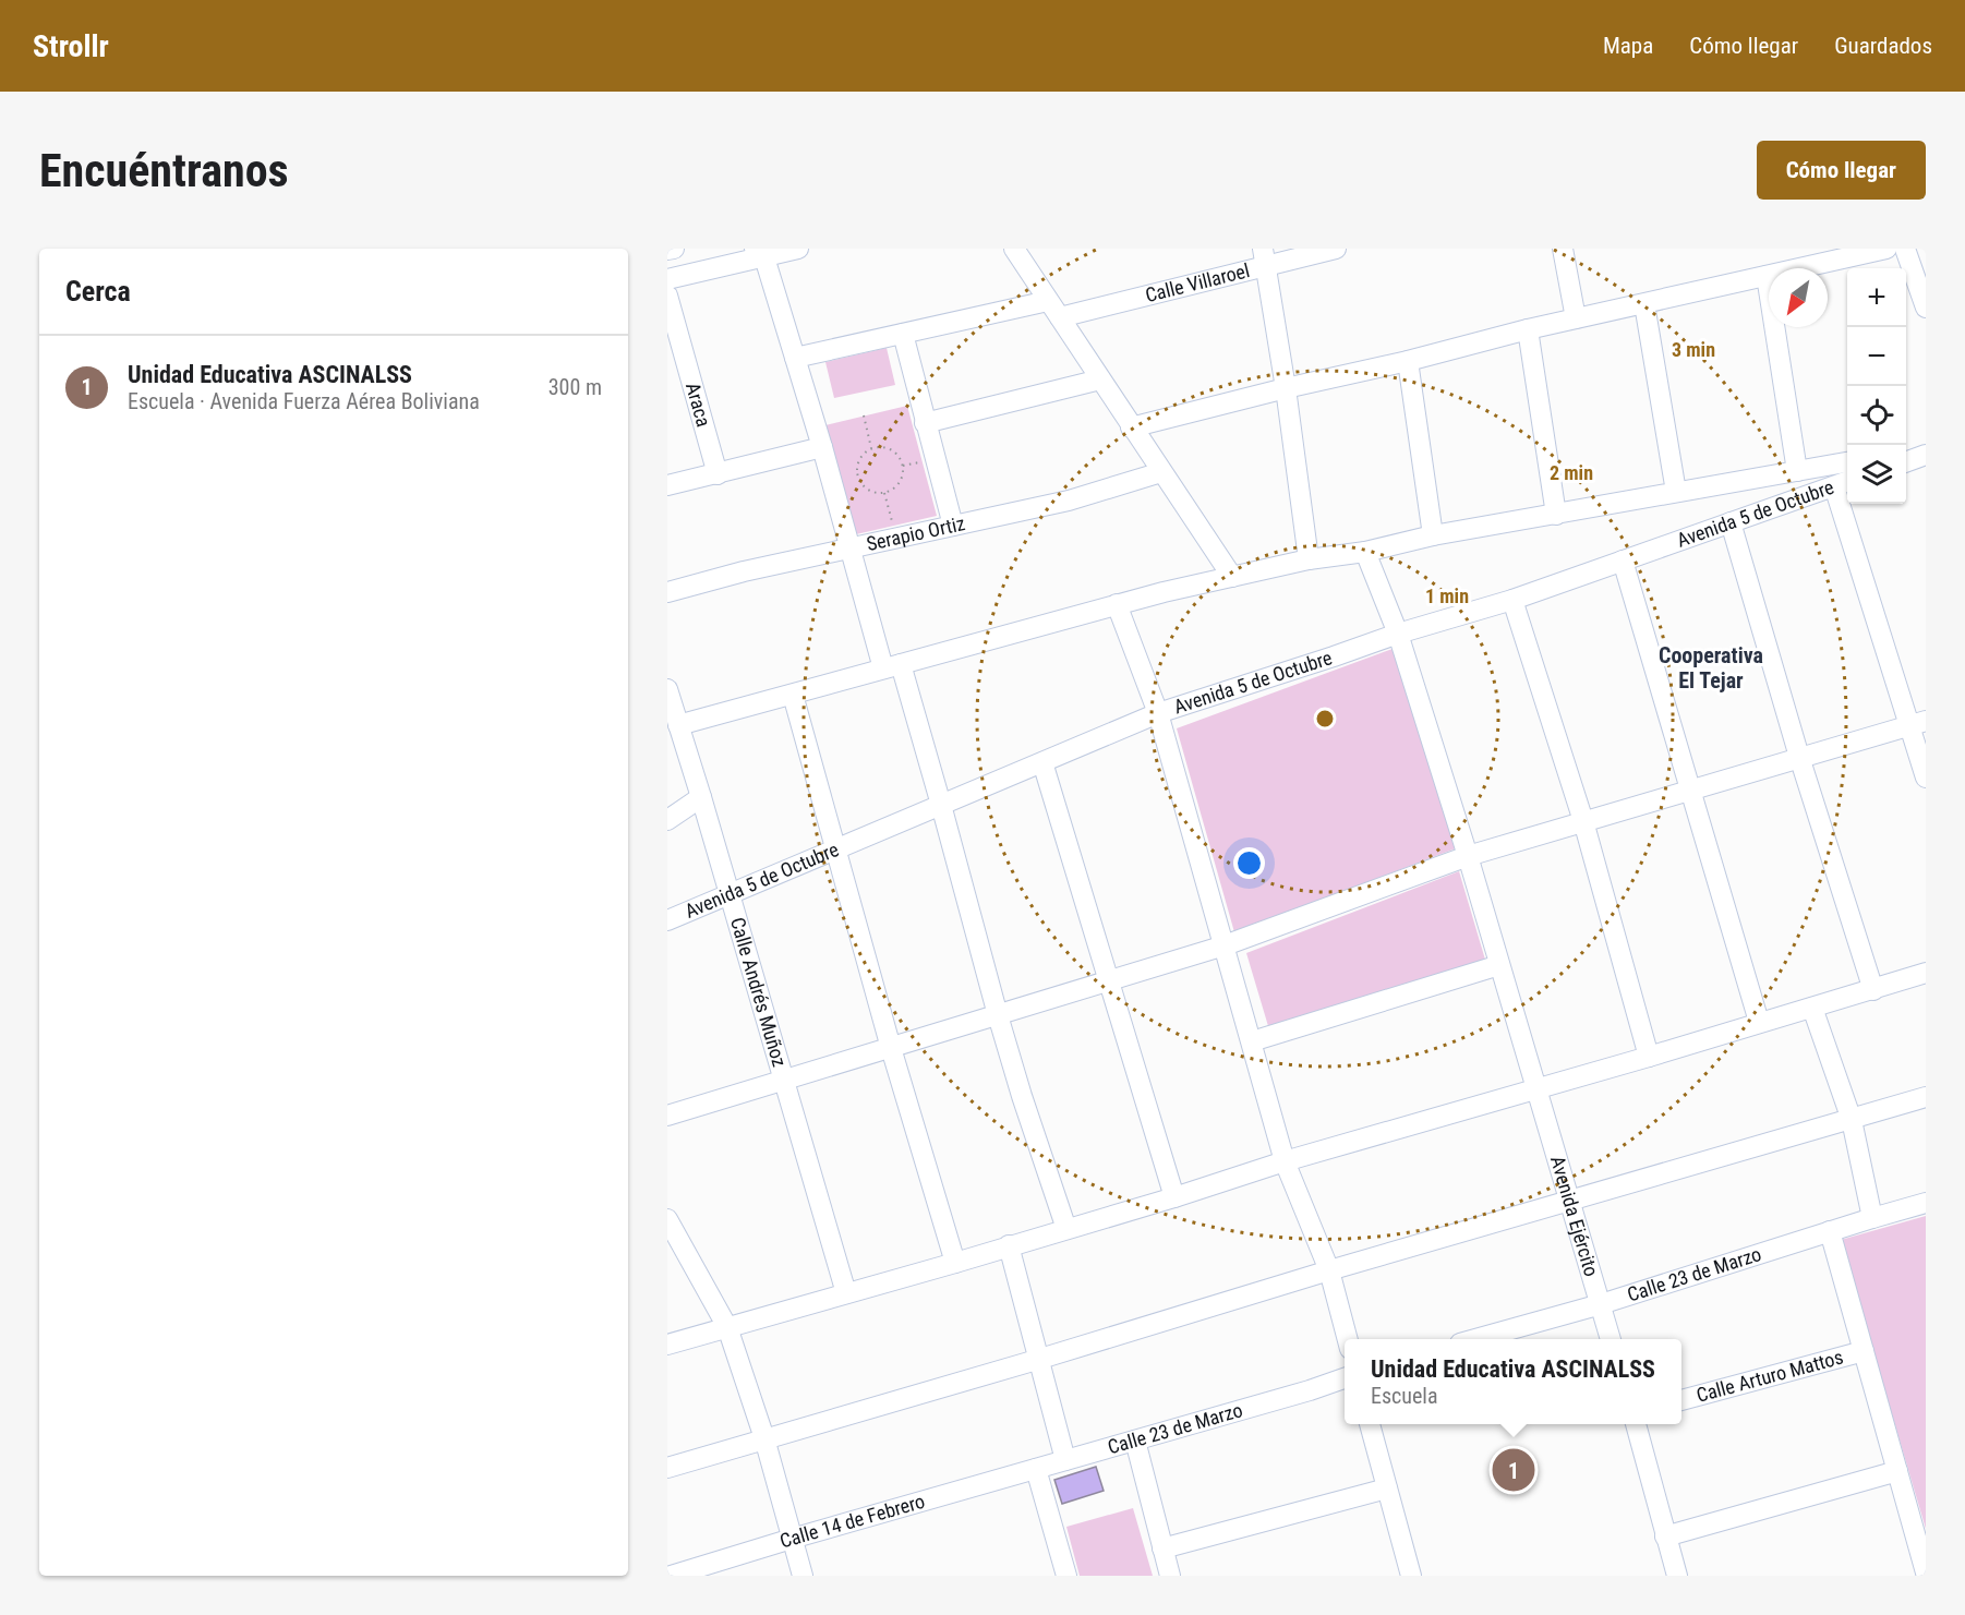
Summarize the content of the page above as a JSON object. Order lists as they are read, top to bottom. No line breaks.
{"streets":{"street":["Calle Villaroel","Araca","Avenida 5 de Octubre","Serapio Ortiz","Calle Andrés Muñoz","Avenida Ejército","Calle 23 de Marzo","Calle Arturo Mattos","Calle 14 de Febrero"]},"crossings":[["Avenida 5 de Octubre","Calle Andrés Muñoz"],["Avenida 5 de Octubre","Avenida Ejército"],["Avenida Ejército","Calle 23 de Marzo"],["Calle 23 de Marzo","Calle 14 de Febrero"]],"districts":["Cooperativa El Tejar"],"north":"bottom left","page":{"header":"Strollr","nav":["Mapa","Cómo llegar","Guardados"],"buttons":"Cómo llegar","title":"Encuéntranos","heading":"Cerca","map_buttons":["+","−"],"list":[{"mark":"1","name":"Unidad Educativa ASCINALSS","note":"Escuela · Avenida Fuerza Aérea Boliviana","value":"300 m"}],"popup":["Unidad Educativa ASCINALSS","Escuela"],"pins":"1"},"rings":["3 min","2 min","1 min"]}
